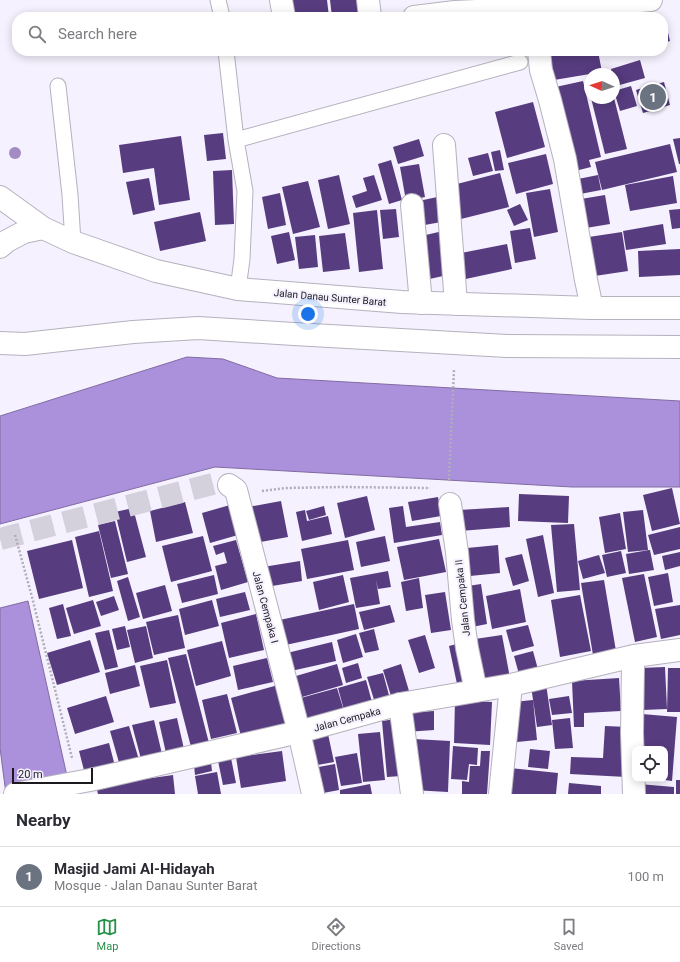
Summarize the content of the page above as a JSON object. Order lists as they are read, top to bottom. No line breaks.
{"streets":{"street":["Jalan Danau Sunter Barat","Jalan Cempaka II","Jalan Cempaka I","Jalan Cempaka"]},"crossings":[["Jalan Cempaka II","Jalan Cempaka"],["Jalan Cempaka I","Jalan Cempaka"]],"scale_bar":"20 m","north":"left","page":{"search":"Search here","pins":"1","scale":"20 m","heading":"Nearby","list":[{"mark":"1","name":"Masjid Jami Al-Hidayah","note":"Mosque · Jalan Danau Sunter Barat","value":"100 m"}],"nav":["Map","Directions","Saved"]}}
